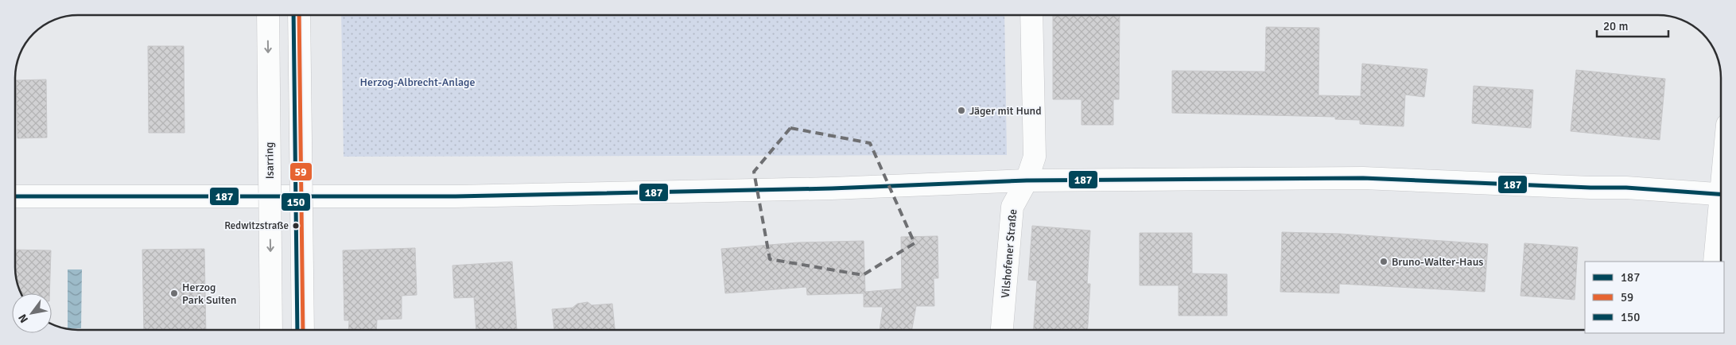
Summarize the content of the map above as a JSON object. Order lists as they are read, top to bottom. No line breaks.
{"streets":{"main road":["Isarring","Vilshofener Straße"]},"parks":["Herzog-Albrecht-Anlage"],"places":["Jäger mit Hund","Redwitzstraße","Bruno-Walter-Haus","Herzog Park Suiten"],"lines":["transit line 59","transit line 150","transit line 187"],"legend":["187","59","150"],"scale_bar":"20 m","north":"bottom left"}
